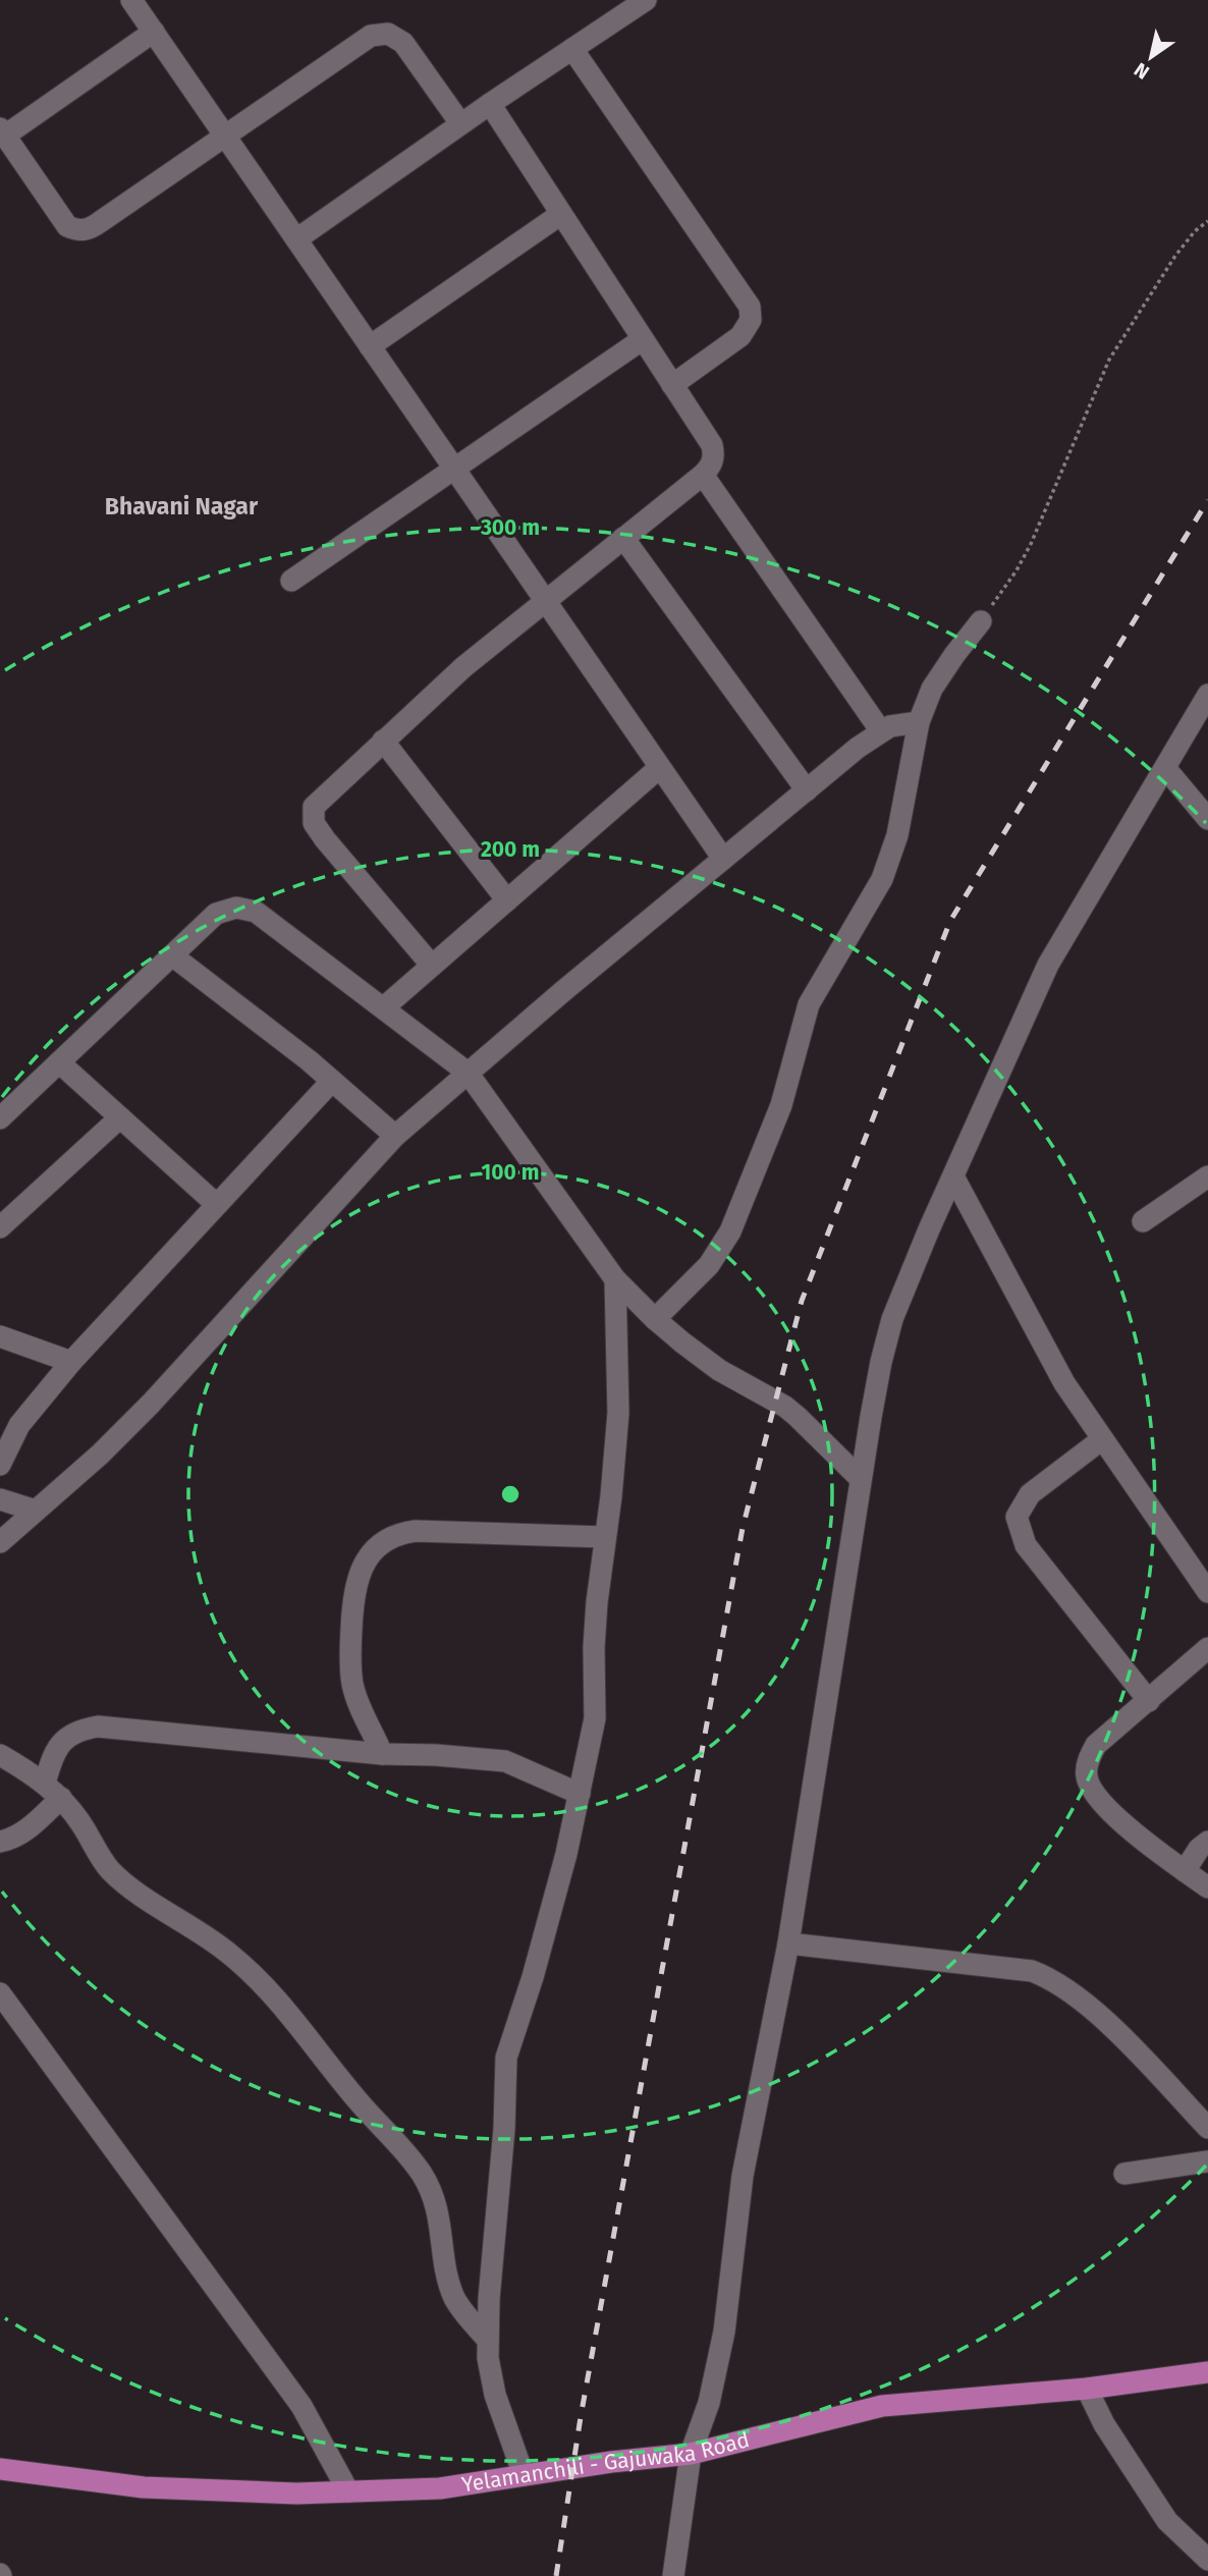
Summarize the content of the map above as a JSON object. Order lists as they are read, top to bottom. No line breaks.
{"streets":{"main road":["Yelamanchili - Gajuwaka Road"]},"districts":["Bhavani Nagar"],"north":"bottom left","rings":["300 m","200 m","100 m"]}
